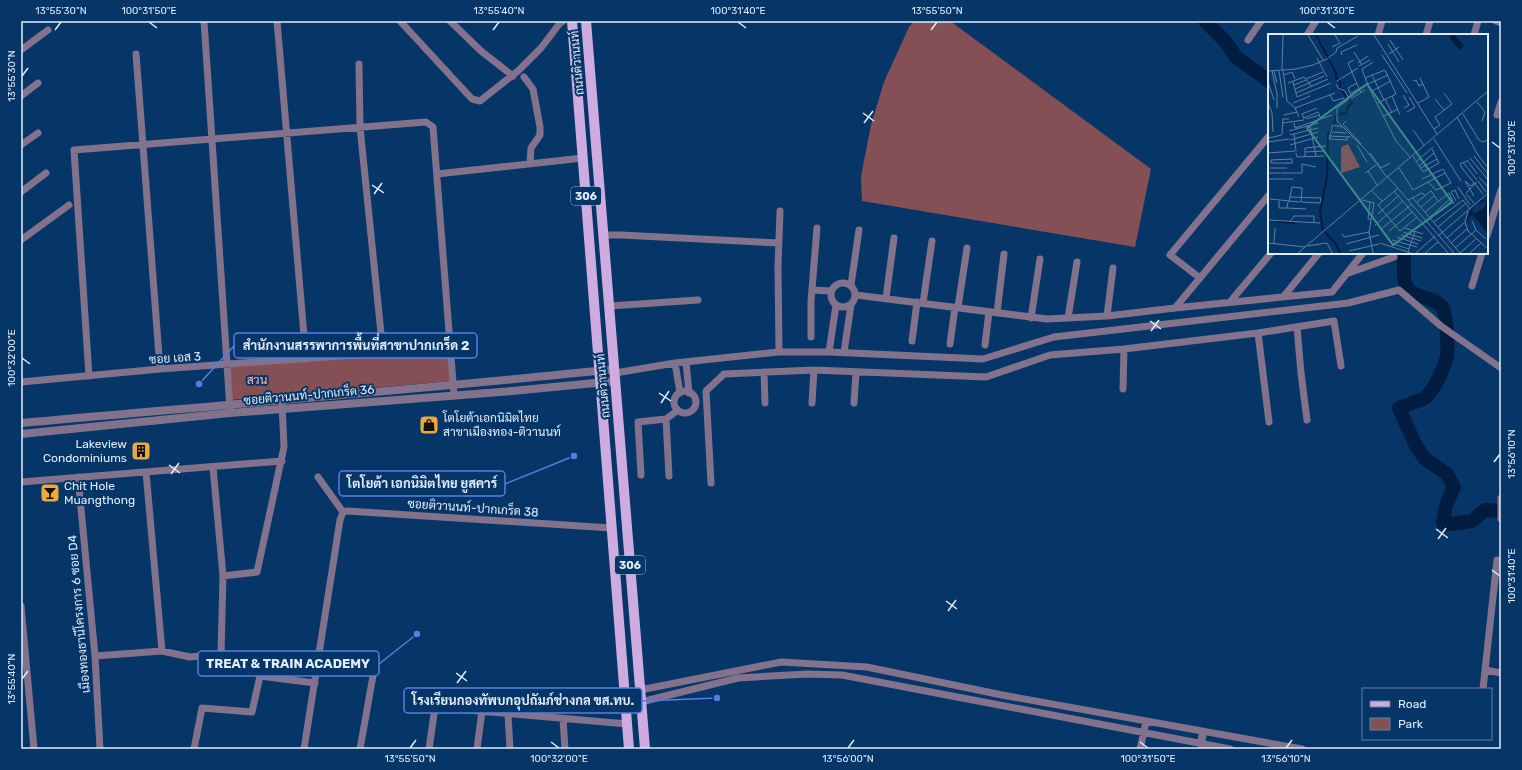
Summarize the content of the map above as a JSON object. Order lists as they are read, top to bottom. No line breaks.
{"streets":{"main road":["ถนนติวานนท์","306"],"street":["ซอย เอส 3","ซอยติวานนท์-ปากเกร็ด 36","ซอยติวานนท์-ปากเกร็ด 38","เมืองทองธานีโครงการ 6 ซอย D4"]},"crossings":[["ถนนติวานนท์","ซอยติวานนท์-ปากเกร็ด 36"],["ถนนติวานนท์","ซอยติวานนท์-ปากเกร็ด 38"]],"parks":["สวน"],"places":{"other":["สำนักงานสรรพาการพื้นที่สาขาปากเกร็ด 2","โตโยต้า เอกนิมิตไทย ยูสคาร์","TREAT & TRAIN ACADEMY","โรงเรียนกองทัพบกอุปถัมภ์ช่างกล ขส.ทบ."],"shop":["โตโยต้าเอกนิมิตไทย สาขาเมืองทอง-ติวานนท์"],"building":["Lakeview Condominiums"],"bar":["Chit Hole Muangthong"]},"legend":["Road","Park"],"coordinates":["13°55'30\"N","100°31'50\"E","13°55'40\"N","100°31'40\"E","13°55'50\"N","100°31'30\"E","100°32'00\"E","13°56'10\"N","13°56'00\"N"]}
